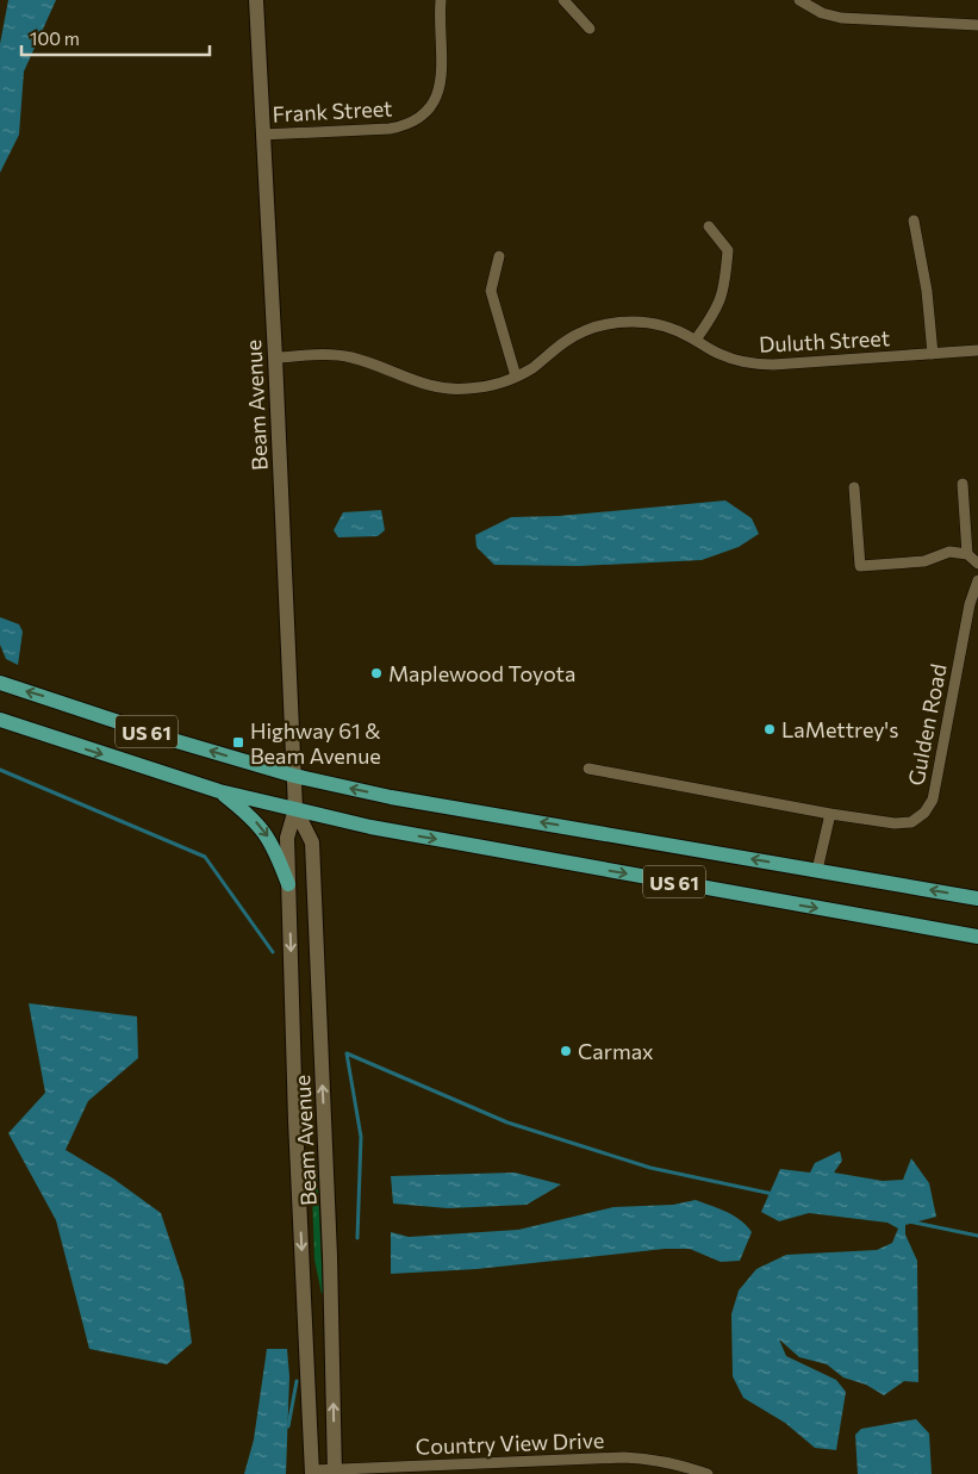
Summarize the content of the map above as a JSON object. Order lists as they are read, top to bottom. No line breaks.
{"streets":{"main road":["US 61"],"street":["Frank Street","Duluth Street","Beam Avenue","Gulden Road","Country View Drive"]},"crossings":[["Frank Street","Beam Avenue"],["Duluth Street","Beam Avenue"],["Beam Avenue","US 61"],["Beam Avenue","Country View Drive"]],"places":{"other":["Maplewood Toyota","LaMettrey's","Carmax"],"transit":["Highway 61 & Beam Avenue"]},"scale_bar":"100 m"}
